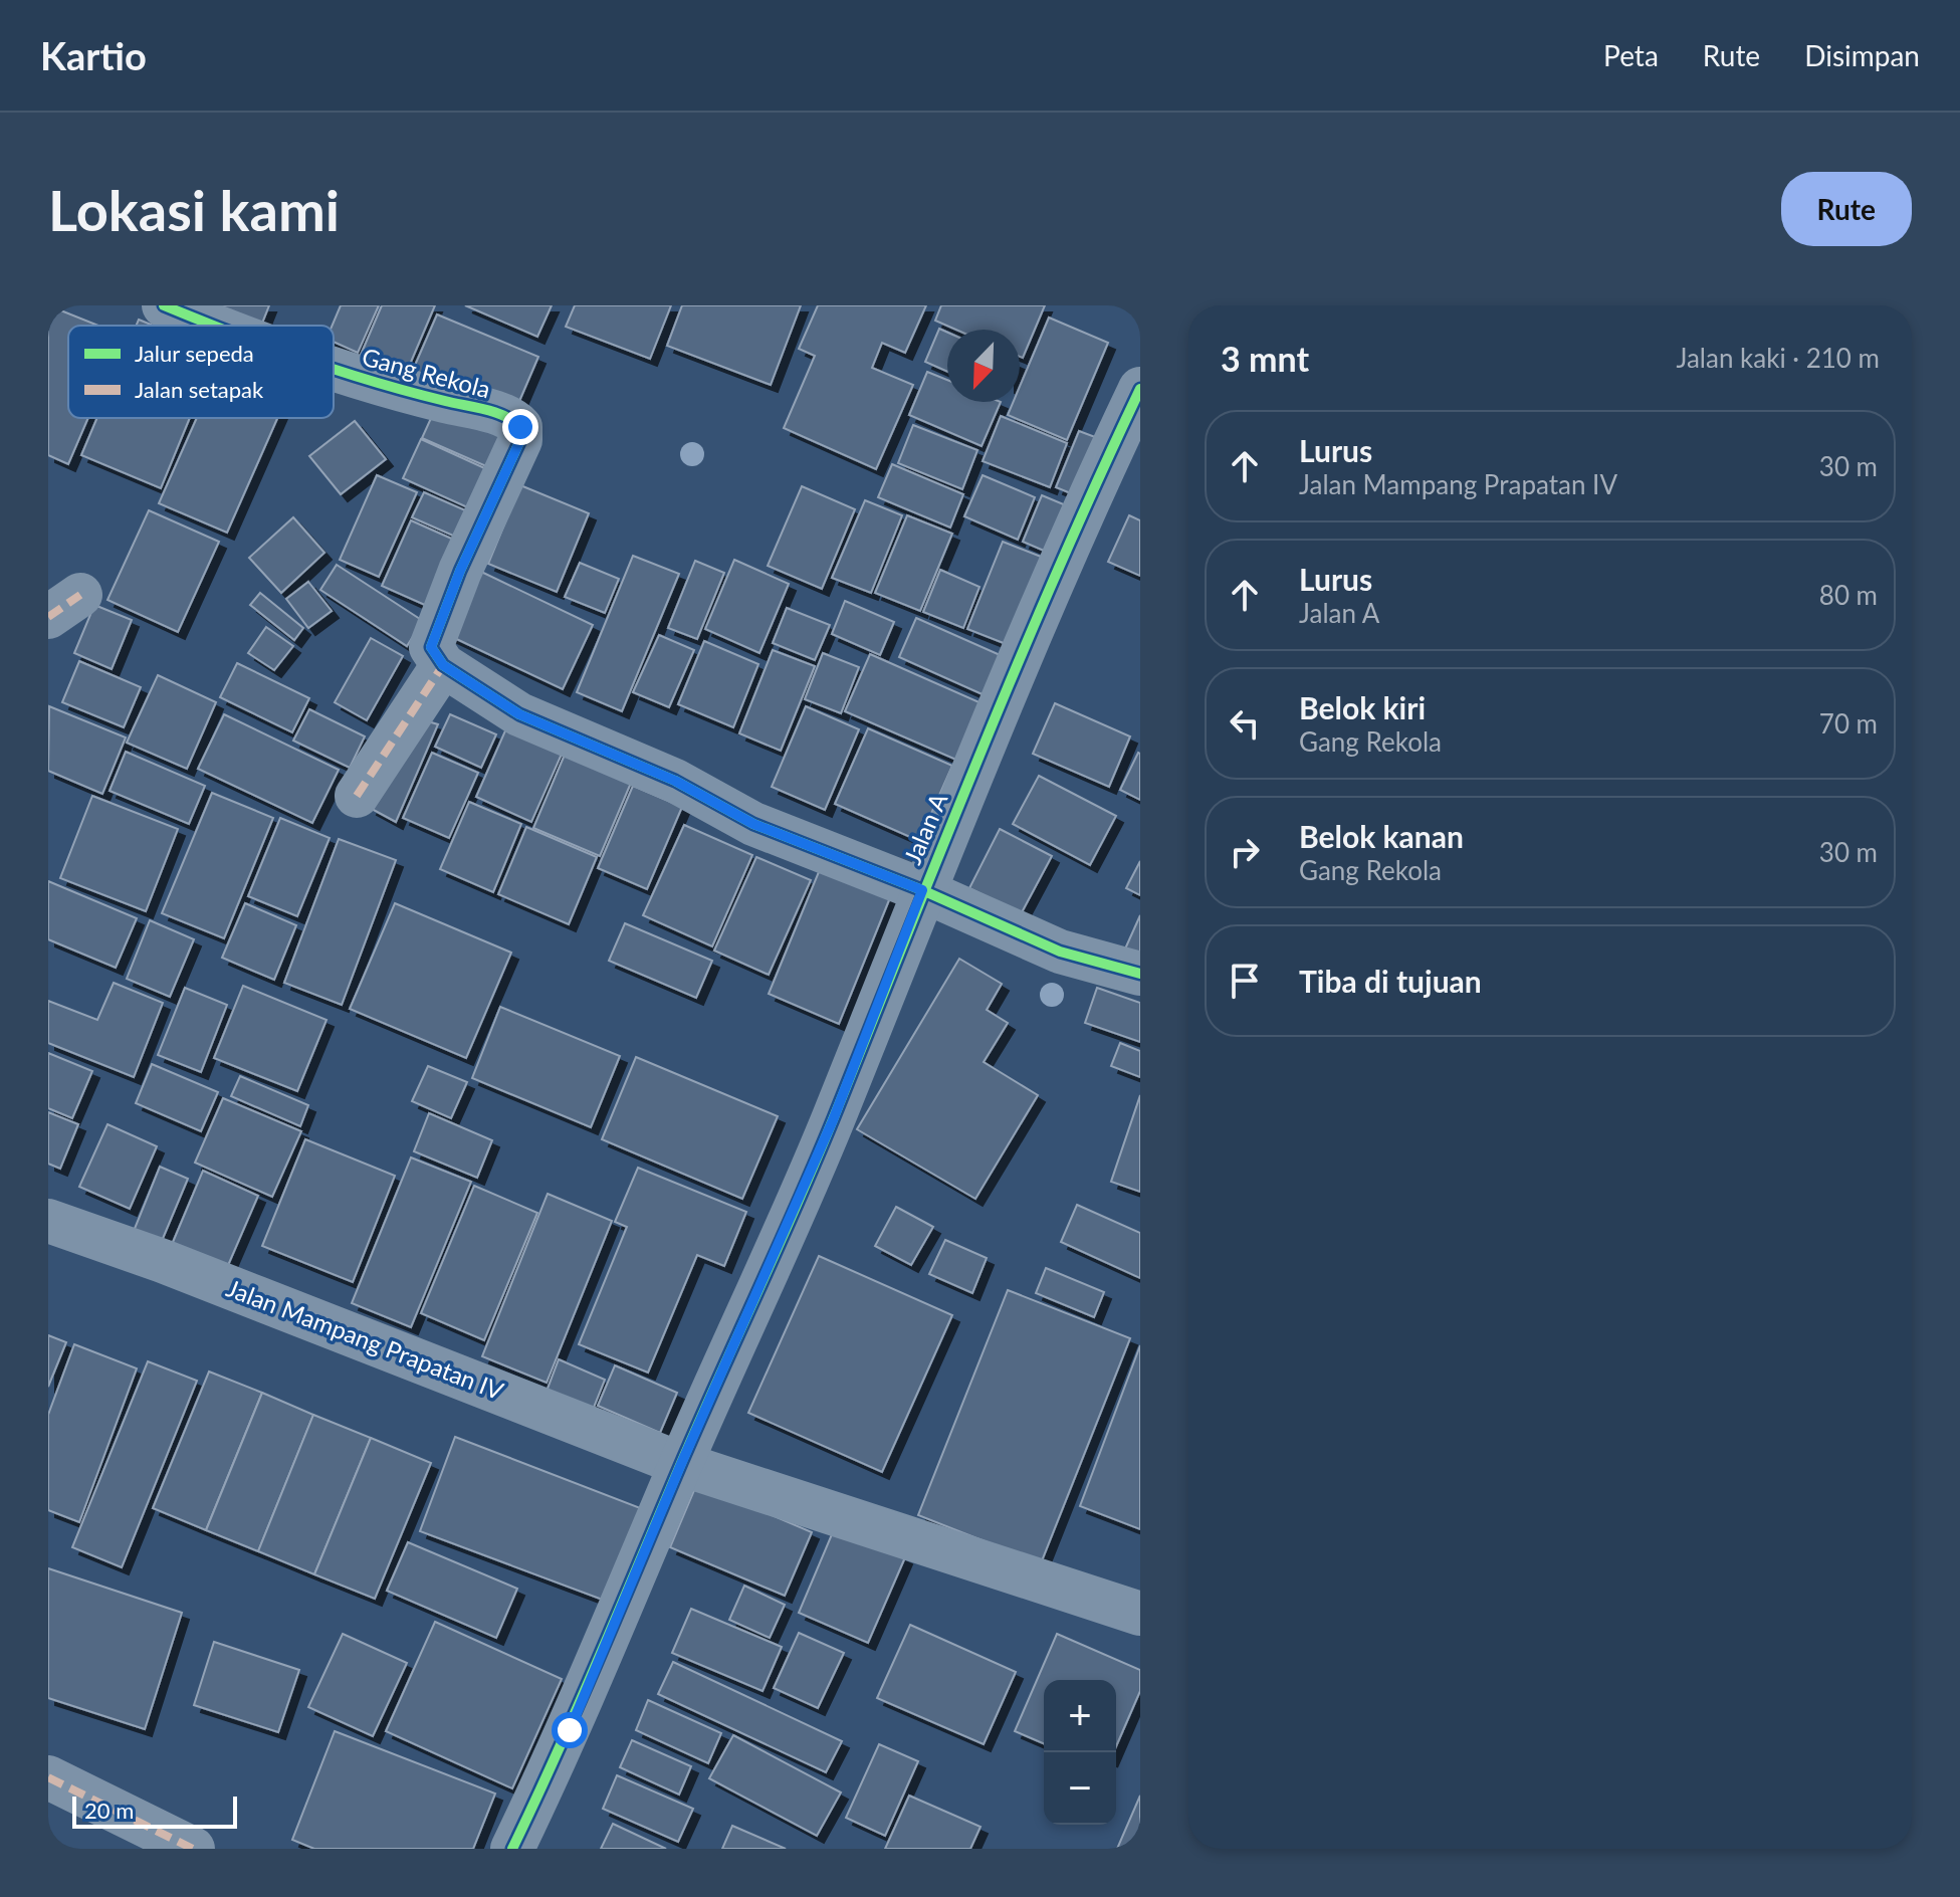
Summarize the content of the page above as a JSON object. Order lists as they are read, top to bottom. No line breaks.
{"streets":{"street":["Gang Rekola","Jalan A","Jalan Mampang Prapatan IV"]},"crossings":[["Jalan A","Jalan Mampang Prapatan IV"]],"legend":["Jalur sepeda","Jalan setapak"],"scale_bar":"20 m","north":"bottom left","page":{"header":"Kartio","nav":["Peta","Rute","Disimpan"],"buttons":"Rute","title":"Lokasi kami","heading":["3 mnt","Jalan kaki · 210 m"],"list":[["Lurus","Jalan Mampang Prapatan IV","30 m"],["Lurus","Jalan A","80 m"],["Belok kiri","Gang Rekola","70 m"],["Belok kanan","Gang Rekola","30 m"],"Tiba di tujuan"],"map_buttons":["+","−"],"scale":"20 m"}}
